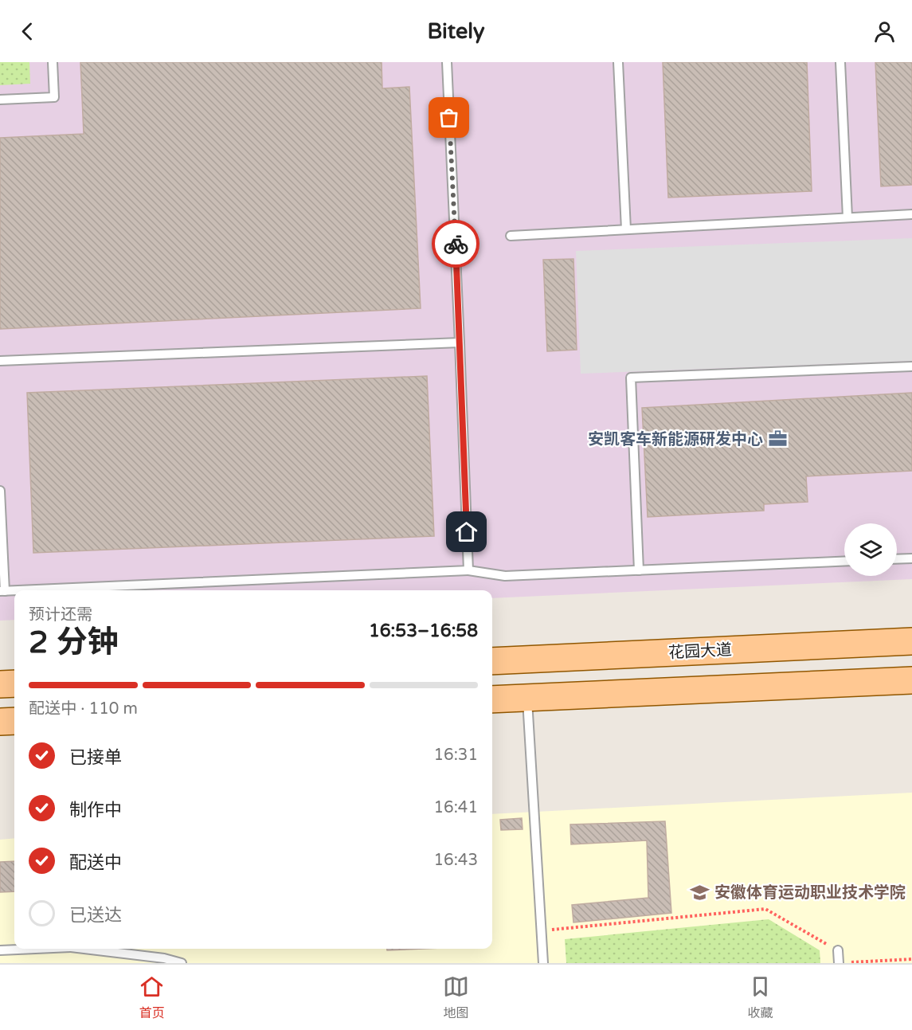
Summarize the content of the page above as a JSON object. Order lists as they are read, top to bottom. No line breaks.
{"streets":{"main road":["花园大道"]},"places":{"office":["安凯客车新能源研发中心"],"school or university":["安徽体育运动职业技术学院"]},"page":{"header":"Bitely","heading":["2 分钟","预计还需","16:53–16:58"],"bar":"配送中 · 110 m","list":[["已接单","16:31"],["制作中","16:41"],["配送中","16:43"],"已送达"],"tabs":["首页","地图","收藏"]}}
